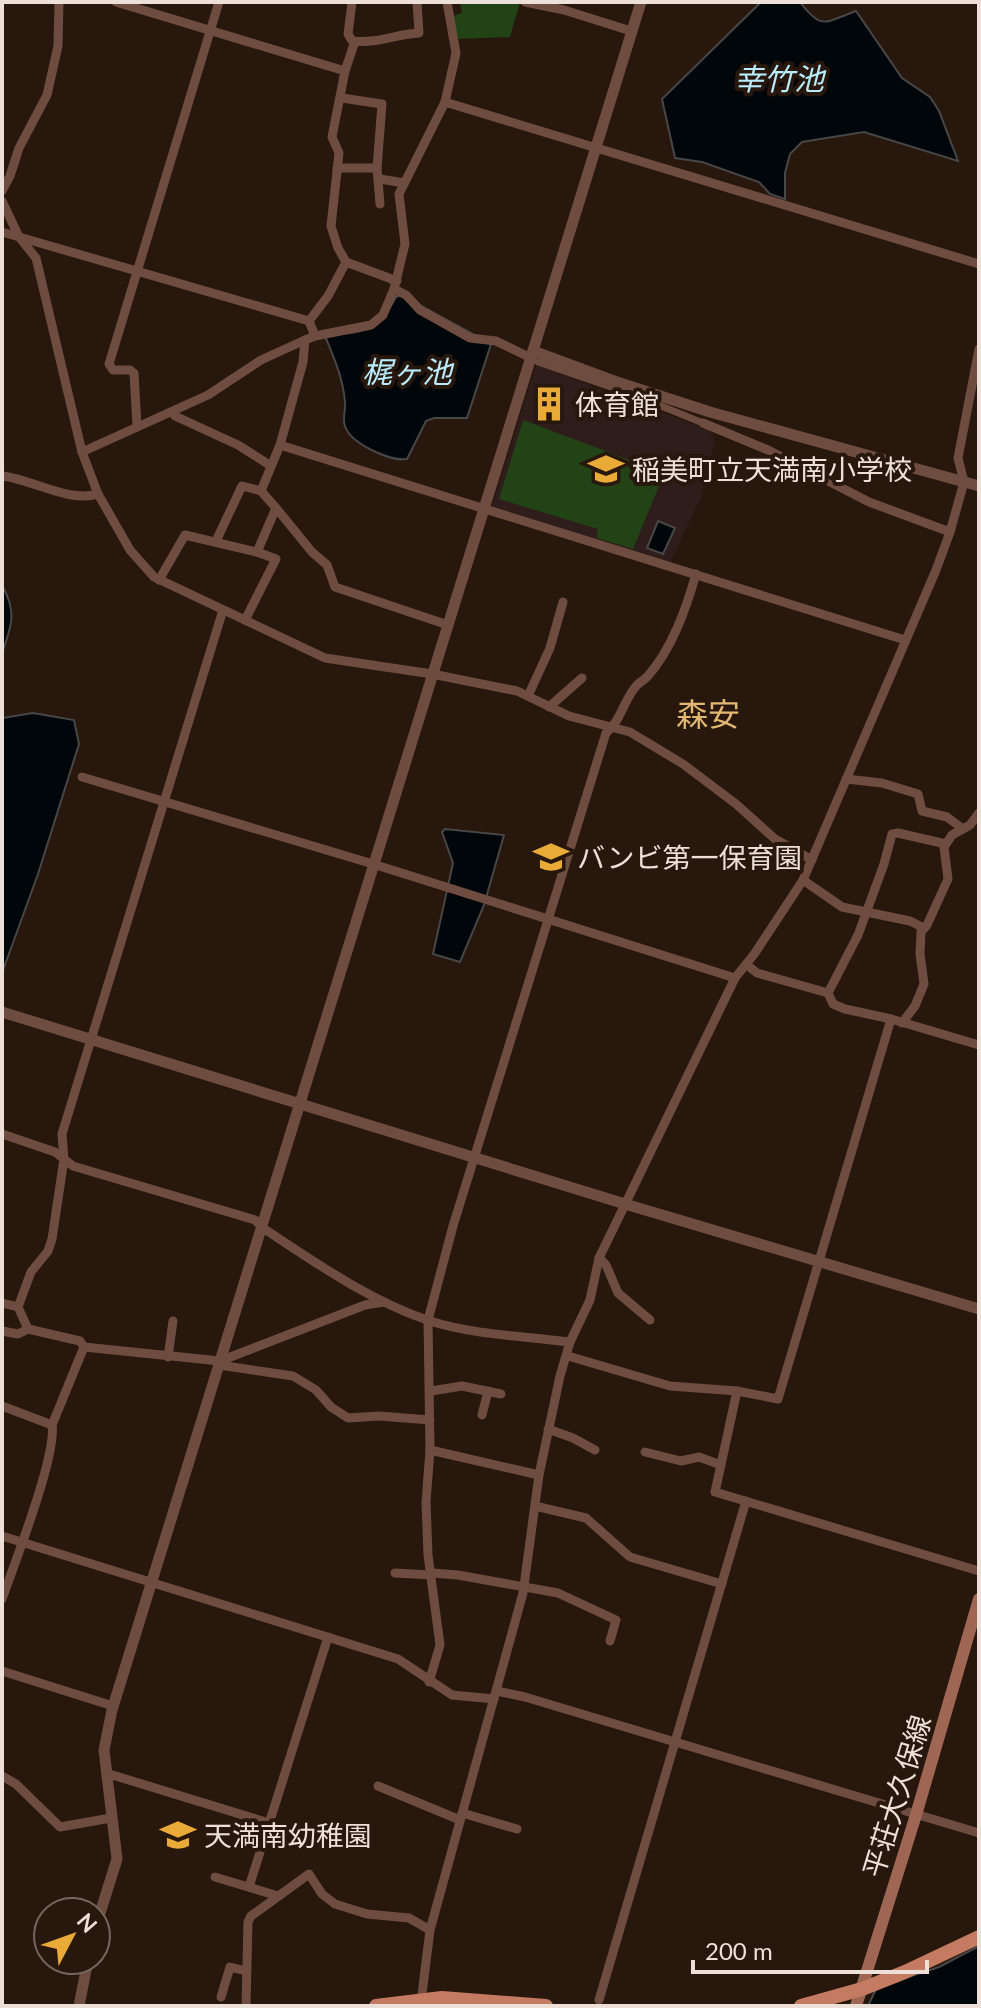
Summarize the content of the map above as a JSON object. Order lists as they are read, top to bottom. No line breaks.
{"streets":{"main road":["平荘大久保線"]},"districts":["森安"],"water":["幸竹池","梶ヶ池"],"places":{"building":["体育館"],"school or university":["稲美町立天満南小学校","バンビ第一保育園","天満南幼稚園"]},"scale_bar":"200 m","north":"top right"}
